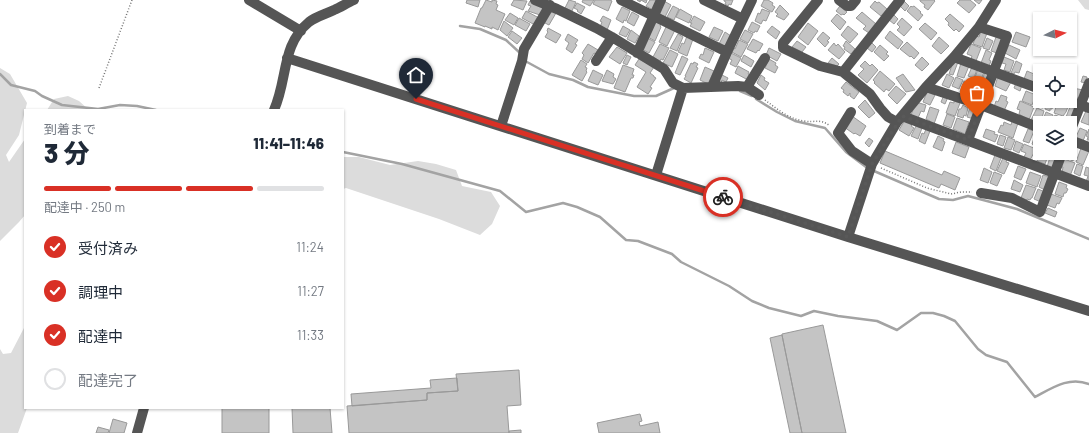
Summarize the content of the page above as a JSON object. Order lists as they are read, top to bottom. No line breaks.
{"north":"right","page":{"heading":["3 分","到着まで","11:41–11:46"],"bar":"配達中 · 250 m","list":[["受付済み","11:24"],["調理中","11:27"],["配達中","11:33"],"配達完了"]}}
